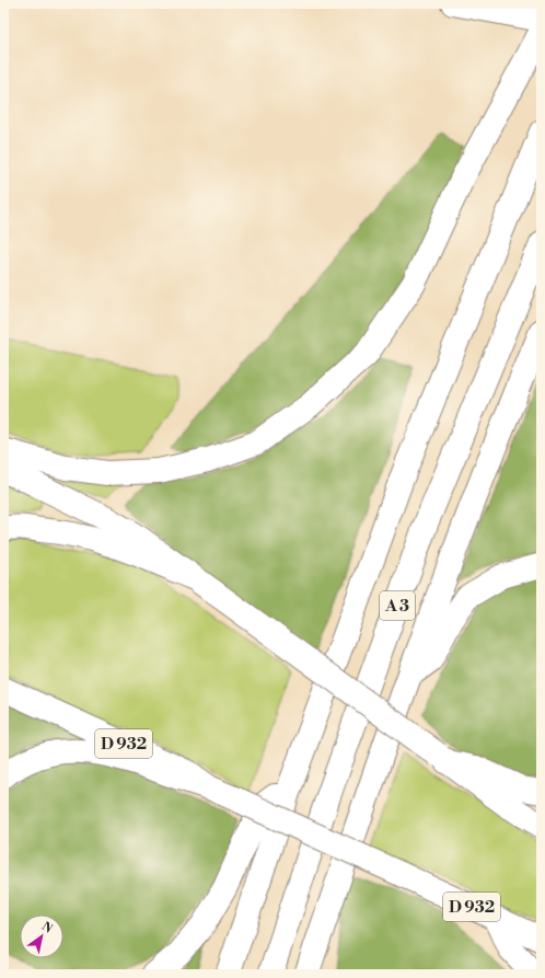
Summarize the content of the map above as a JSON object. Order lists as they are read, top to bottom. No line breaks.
{"streets":{"main road":["A 3","D 932"]},"north":"top right"}
